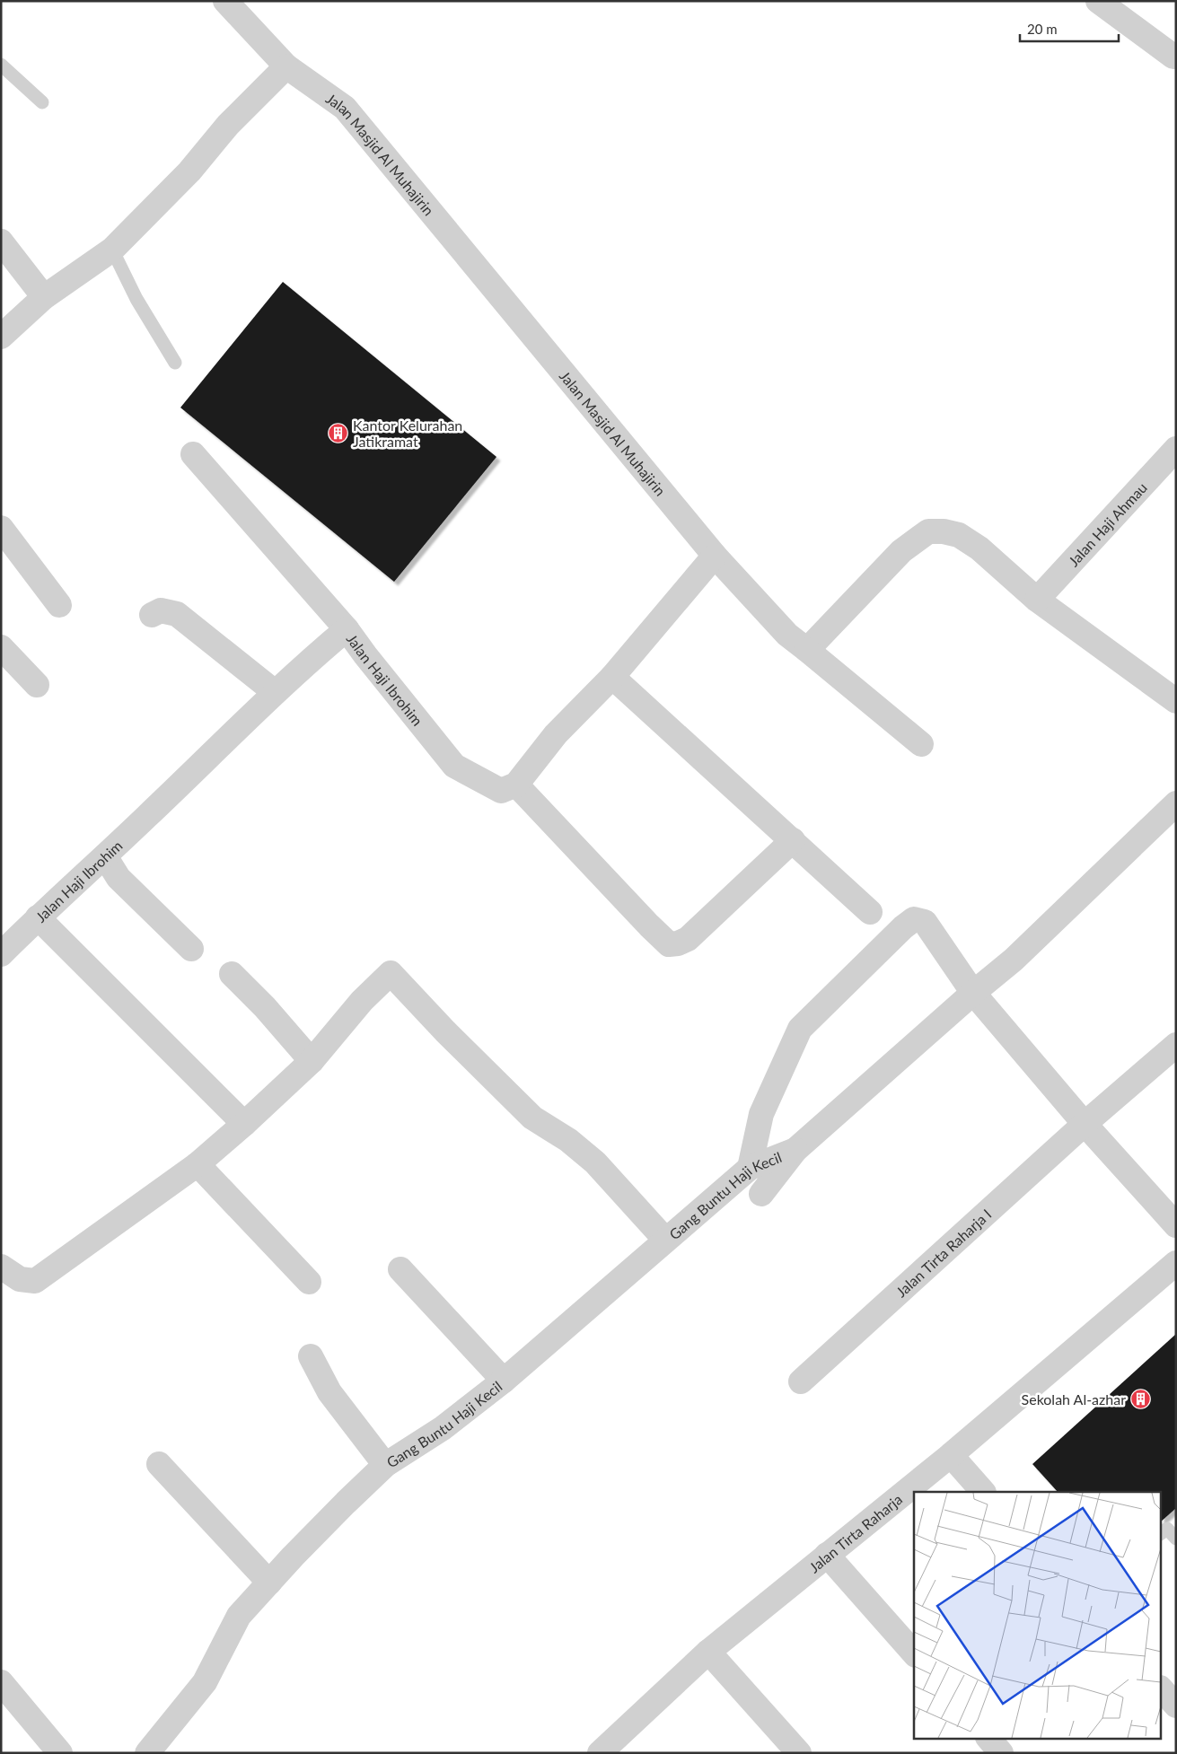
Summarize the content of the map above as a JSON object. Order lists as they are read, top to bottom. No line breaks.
{"streets":{"street":["Jalan Masjid Al Muhajirin","Jalan Haji Ahmau","Jalan Haji Ibrohim","Gang Buntu Haji Kecil","Jalan Tirta Raharja I","Jalan Tirta Raharja"]},"places":{"building":["Kantor Kelurahan Jatikramat","Sekolah Al-azhar"]},"scale_bar":"20 m"}
